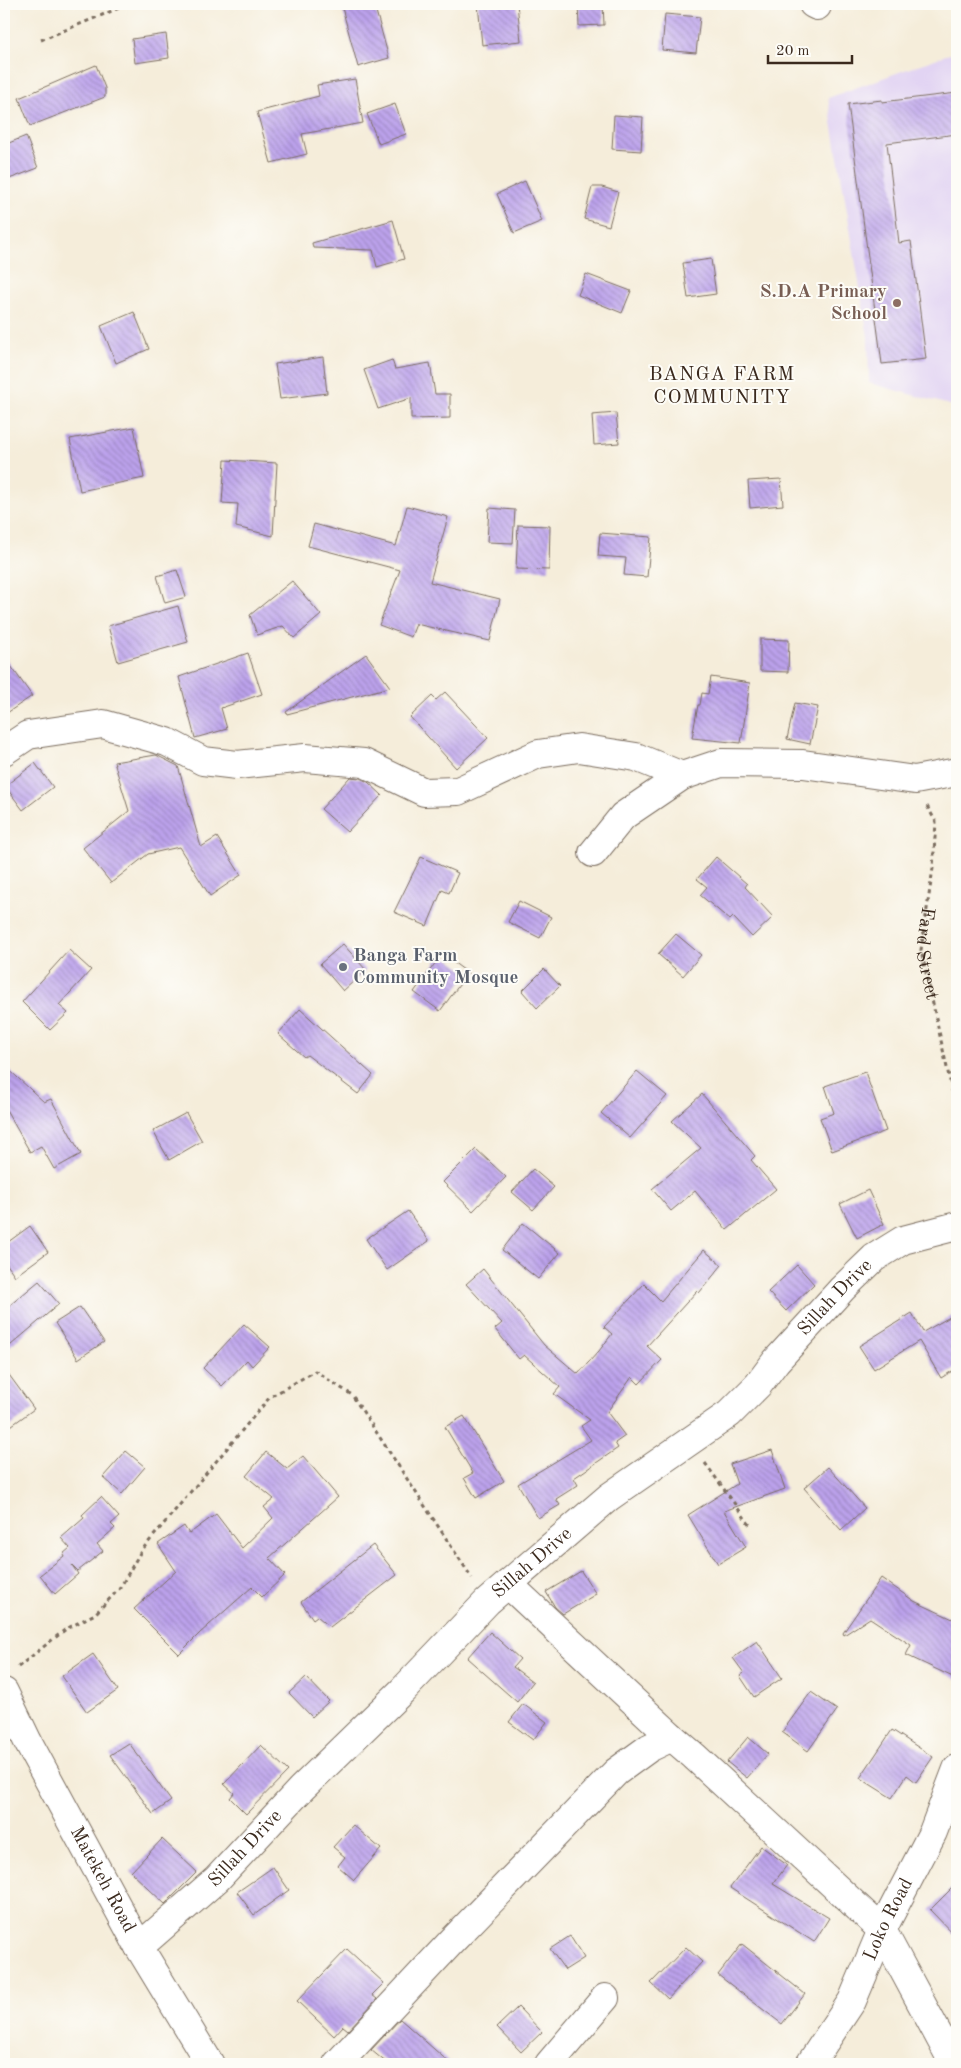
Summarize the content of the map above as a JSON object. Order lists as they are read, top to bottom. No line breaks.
{"streets":{"street":["Sillah Drive","Matekeh Road","Loko Road"],"path":["Fard Street"]},"crossings":[["Sillah Drive","Matekeh Road"]],"districts":["BANGA FARM COMMUNITY"],"places":["S.D.A Primary School","Banga Farm Community Mosque"],"scale_bar":"20 m"}
